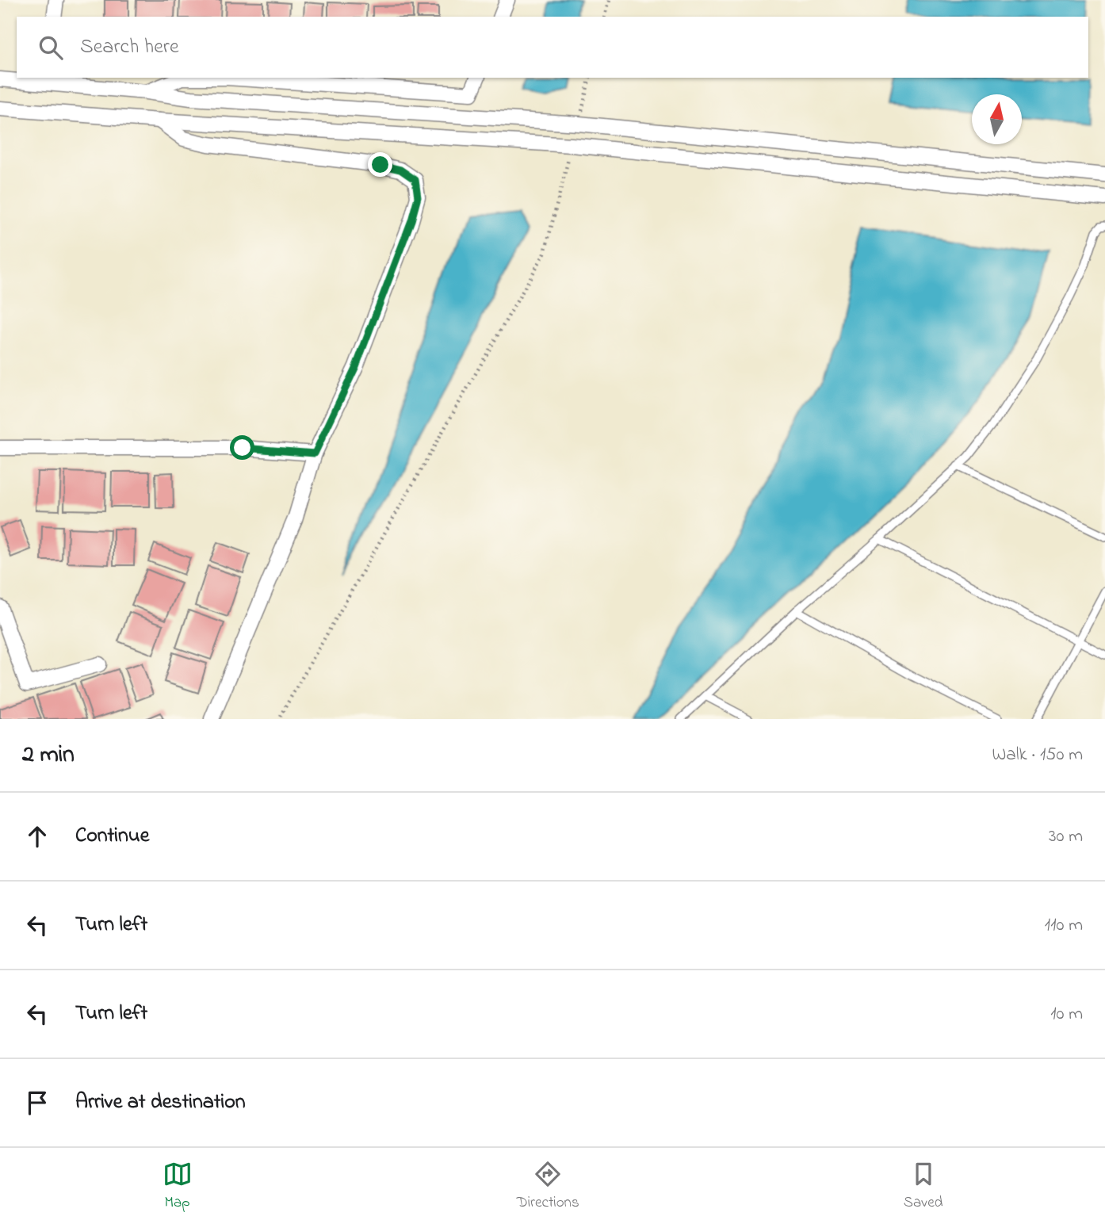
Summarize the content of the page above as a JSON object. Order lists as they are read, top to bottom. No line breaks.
{"north":"top","page":{"search":"Search here","heading":["2 min","Walk · 150 m"],"list":[["Continue","30 m"],["Turn left","110 m"],["Turn left","10 m"],"Arrive at destination"],"nav":["Map","Directions","Saved"]}}
